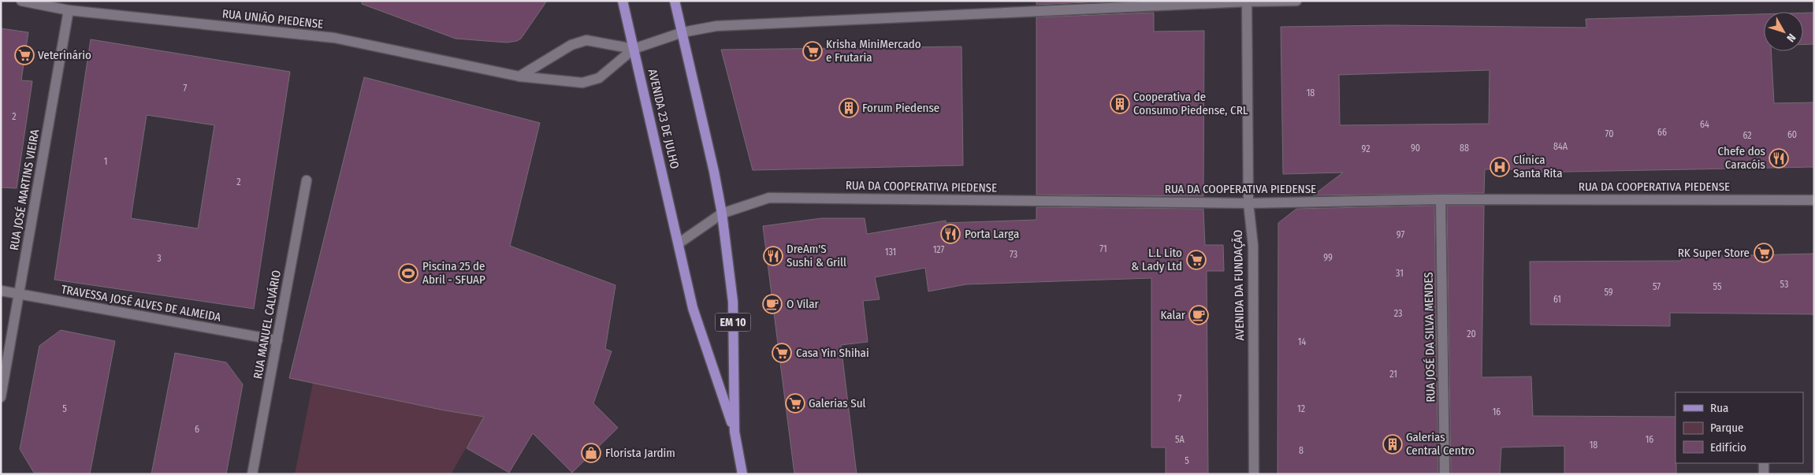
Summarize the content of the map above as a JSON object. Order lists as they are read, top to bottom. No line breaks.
{"streets":{"main road":["AVENIDA 23 DE JULHO","EM 10"],"street":["RUA UNIÃO PIEDENSE","RUA DA COOPERATIVA PIEDENSE","RUA JOSÉ MARTINS VIEIRA","AVENIDA DA FUNDAÇÃO","TRAVESSA JOSÉ ALVES DE ALMEIDA","RUA MANUEL CALVÁRIO","RUA JOSÉ DA SILVA MENDES"]},"crossings":[["RUA UNIÃO PIEDENSE","AVENIDA 23 DE JULHO"],["RUA UNIÃO PIEDENSE","RUA JOSÉ MARTINS VIEIRA"],["AVENIDA 23 DE JULHO","RUA DA COOPERATIVA PIEDENSE"],["AVENIDA 23 DE JULHO","EM 10"],["RUA DA COOPERATIVA PIEDENSE","AVENIDA DA FUNDAÇÃO"],["RUA DA COOPERATIVA PIEDENSE","EM 10"],["RUA DA COOPERATIVA PIEDENSE","RUA JOSÉ DA SILVA MENDES"],["RUA JOSÉ MARTINS VIEIRA","TRAVESSA JOSÉ ALVES DE ALMEIDA"],["TRAVESSA JOSÉ ALVES DE ALMEIDA","RUA MANUEL CALVÁRIO"]],"places":{"supermarket":["Krisha MiniMercado e Frutaria","Veterinário","RK Super Store","L.L Lito & Lady Ltd","Casa Yin Shihai","Galerias Sul"],"building":["Cooperativa de Consumo Piedense, CRL","Forum Piedense","Galerias Central Centro"],"restaurant":["Chefe dos Caracóis","Porta Larga","DreAm'S Sushi & Grill"],"hospital":["Clínica Santa Rita"],"sports":["Piscina 25 de Abril - SFUAP"],"cafe":["O Vilar","Kalar"],"shop":["Florista Jardim"]},"house_numbers":["7","18","2","64","66","70","60","62","84A","90","88","92","1","2","97","71","127","131","73","99","3","31","53","57","55","59","61","23","20","14","21","7","5","12","16","6","5A","16","18","8","5"],"legend":["Rua","Parque","Edifício"],"north":"bottom right"}
